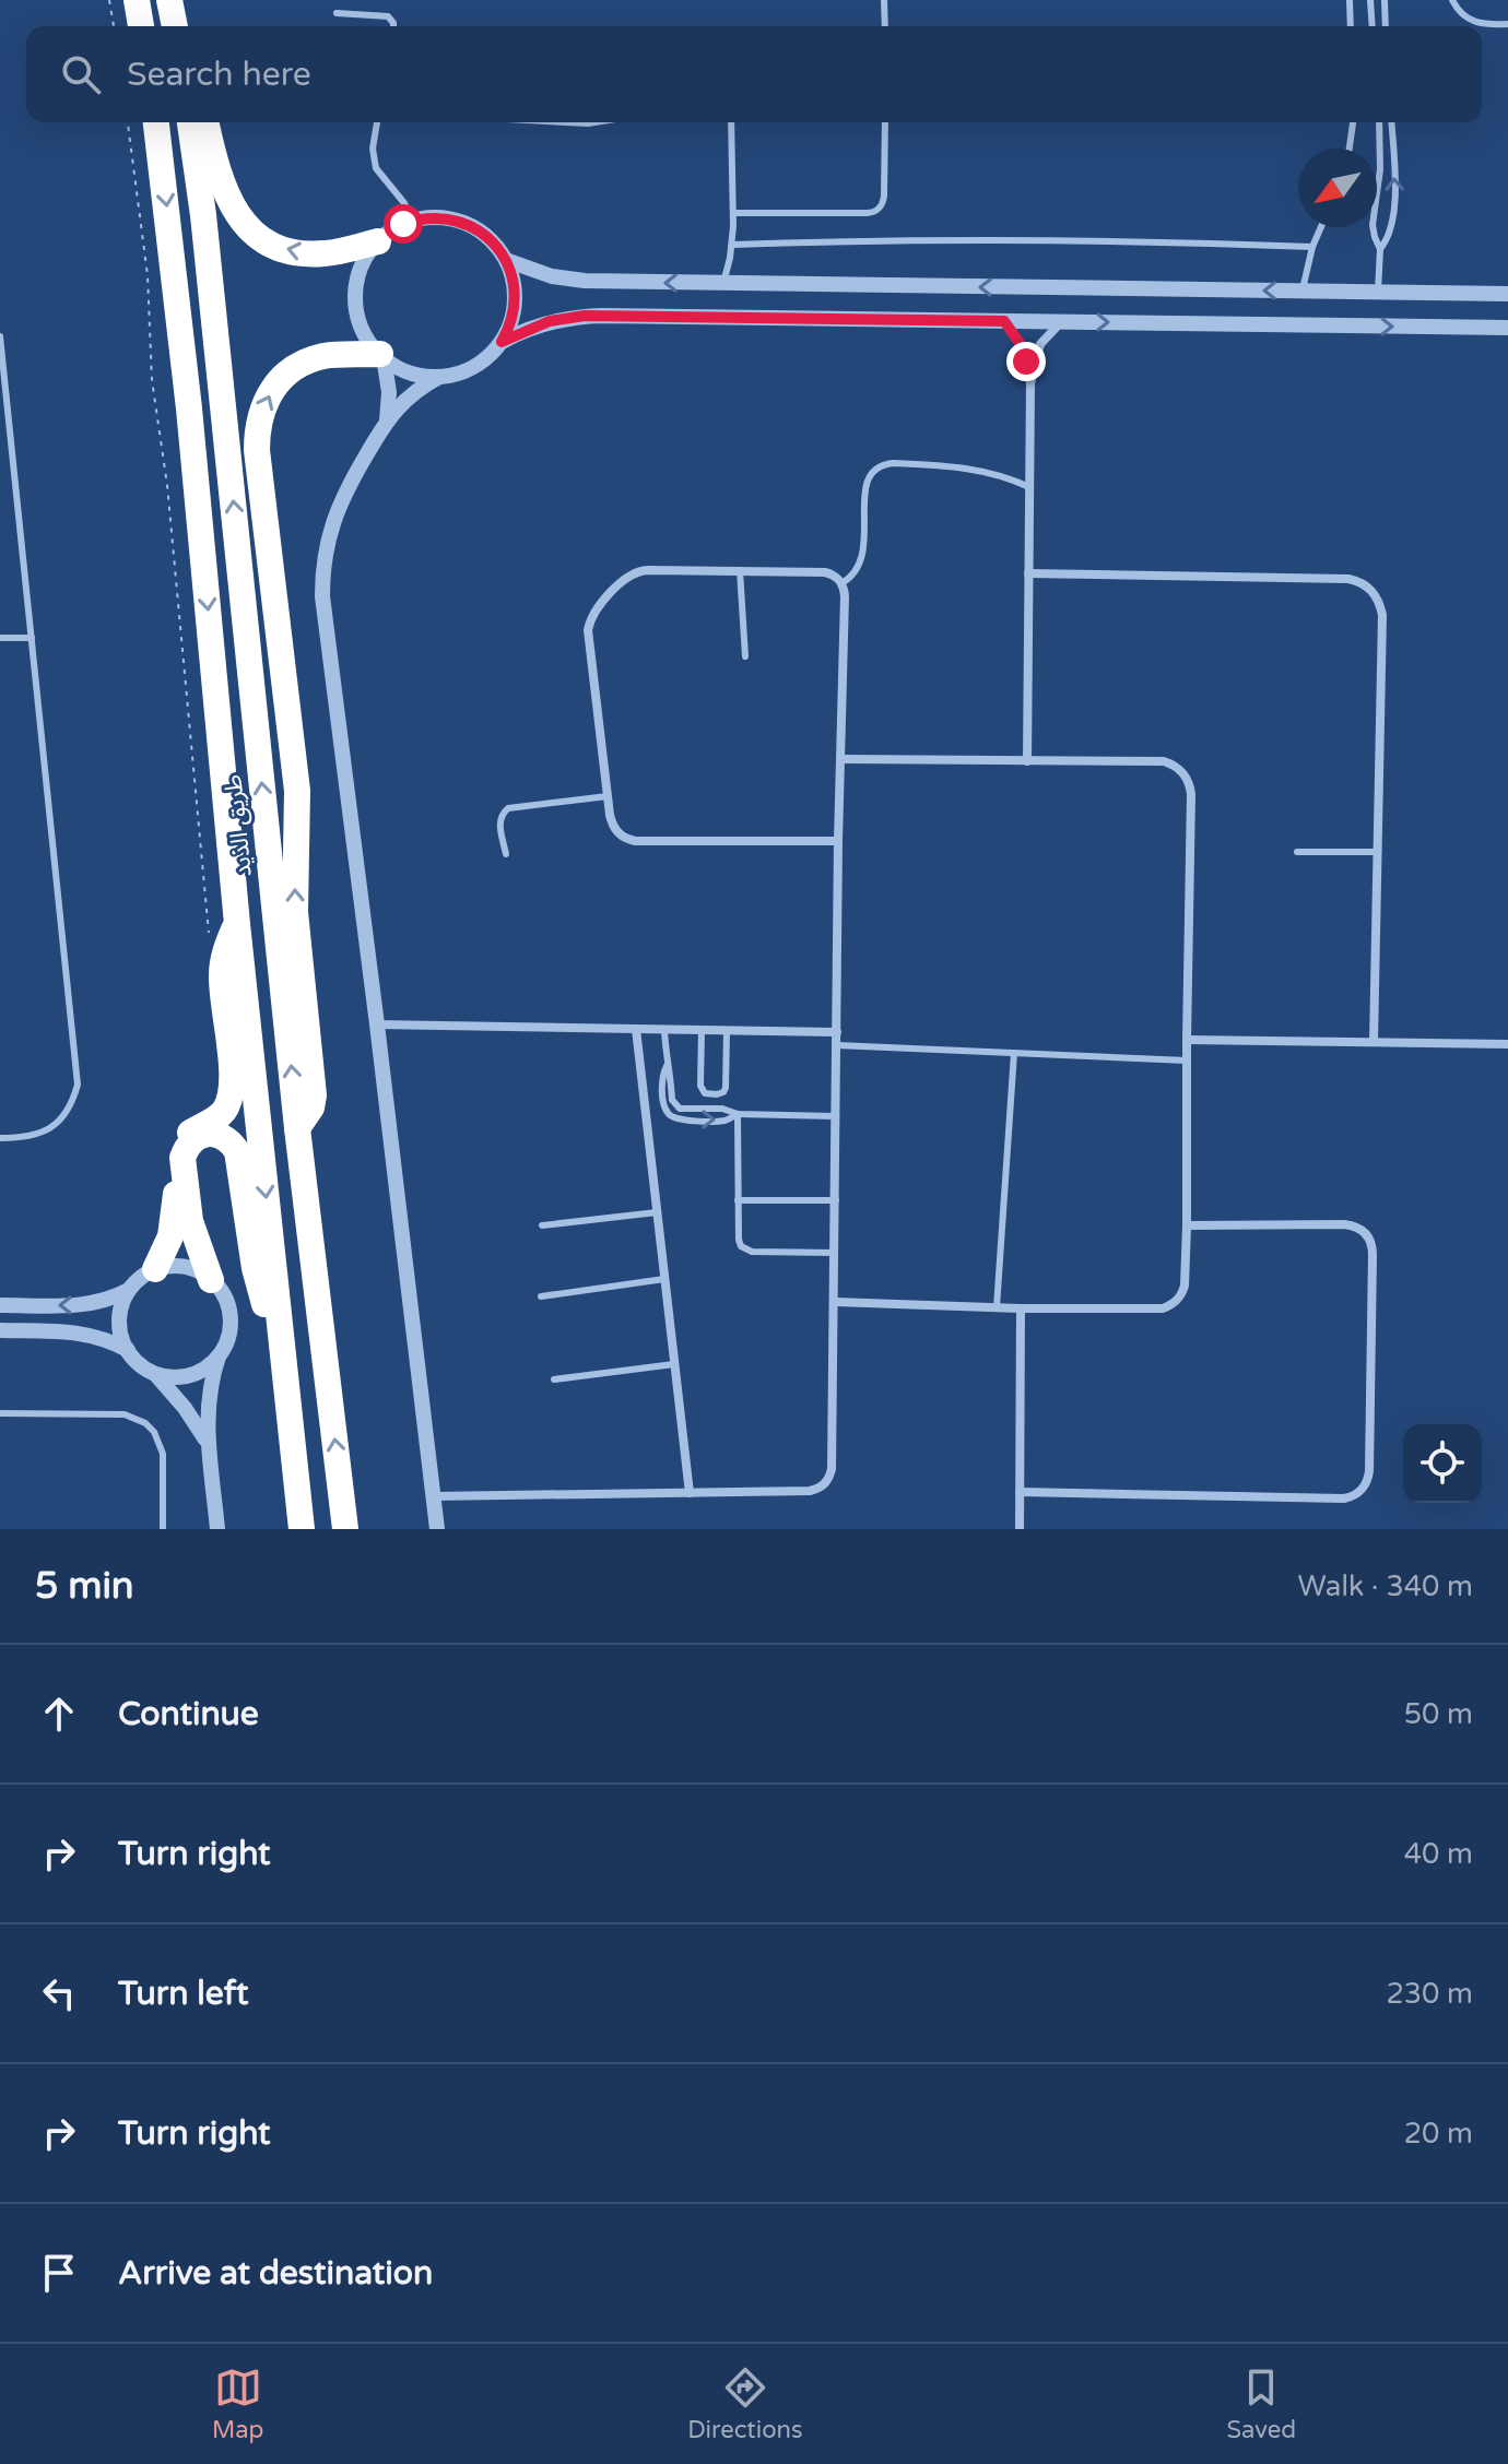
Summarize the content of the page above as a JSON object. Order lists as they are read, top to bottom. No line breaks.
{"streets":{"highway":["طريق الذيد"]},"north":"bottom left","page":{"search":"Search here","heading":["5 min","Walk · 340 m"],"list":[["Continue","50 m"],["Turn right","40 m"],["Turn left","230 m"],["Turn right","20 m"],"Arrive at destination"],"nav":["Map","Directions","Saved"]}}
